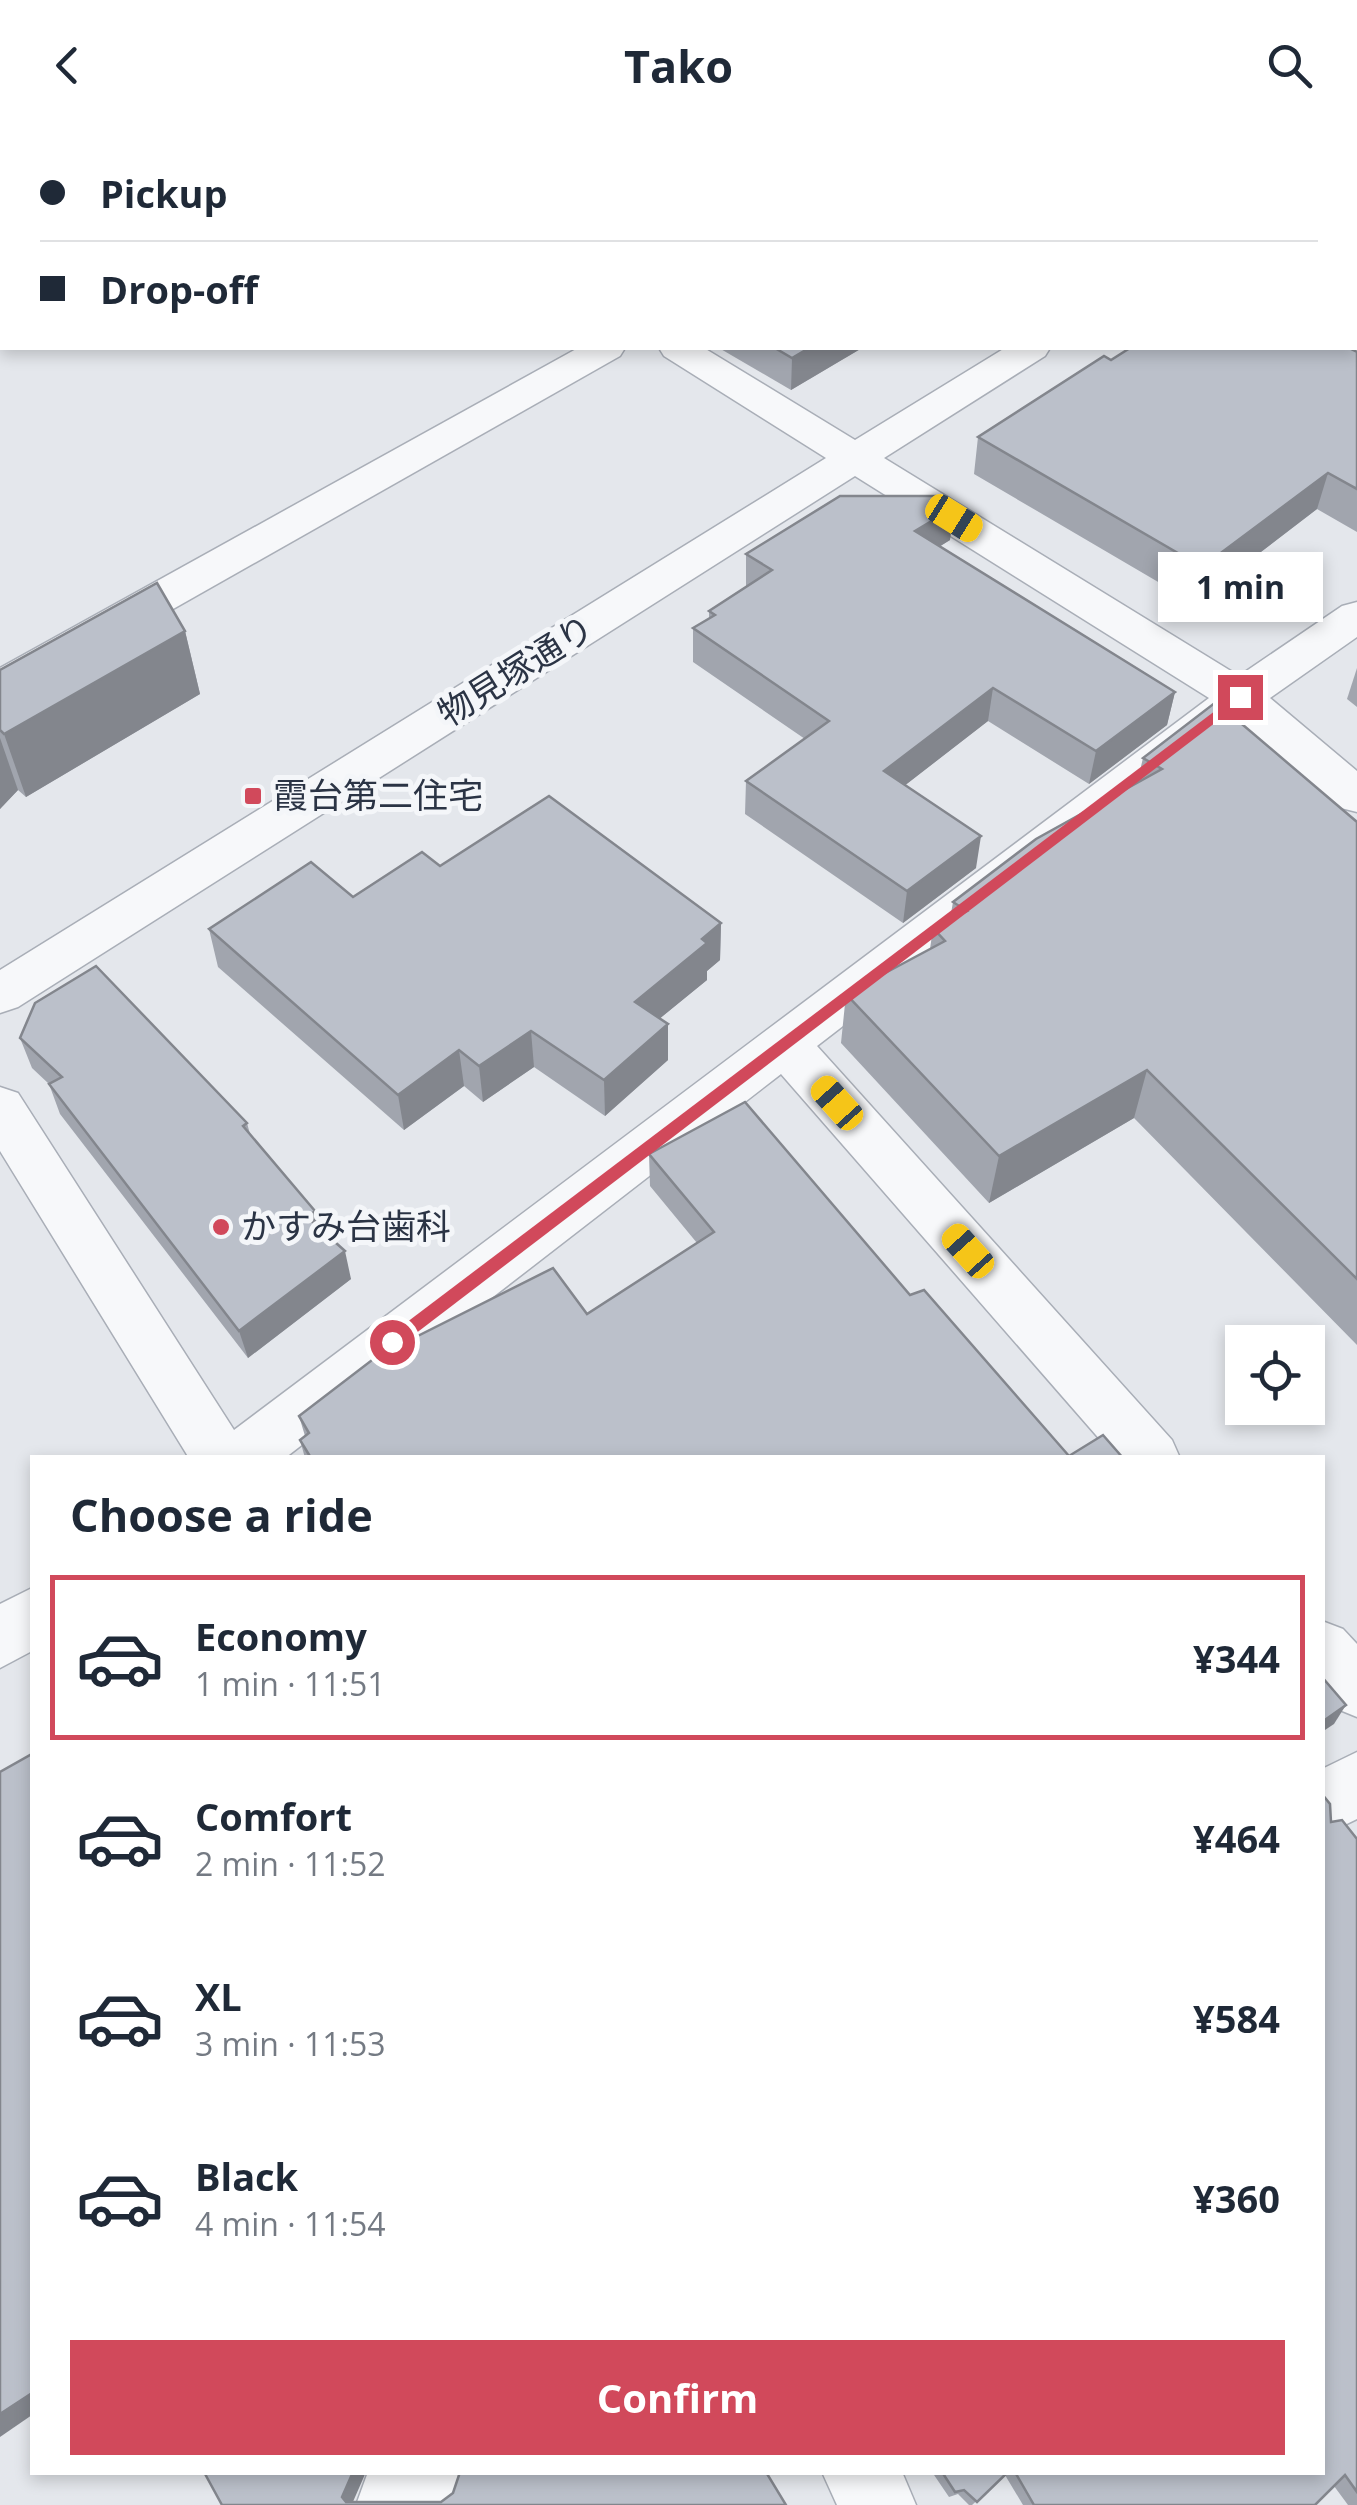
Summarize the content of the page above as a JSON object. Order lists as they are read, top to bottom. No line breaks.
{"streets":{"street":["物見塚通り"]},"places":{"transit":["霞台第二住宅"],"other":["かすみ台歯科"]},"page":{"header":"Tako","banner":["Pickup","Drop-off"],"bubble":"1 min","heading":"Choose a ride","list":[{"name":"Economy","note":"1 min · 11:51","value":"¥344"},{"name":"Comfort","note":"2 min · 11:52","value":"¥464"},{"name":"XL","note":"3 min · 11:53","value":"¥584"},{"name":"Black","note":"4 min · 11:54","value":"¥360"}],"buttons":"Confirm"}}
